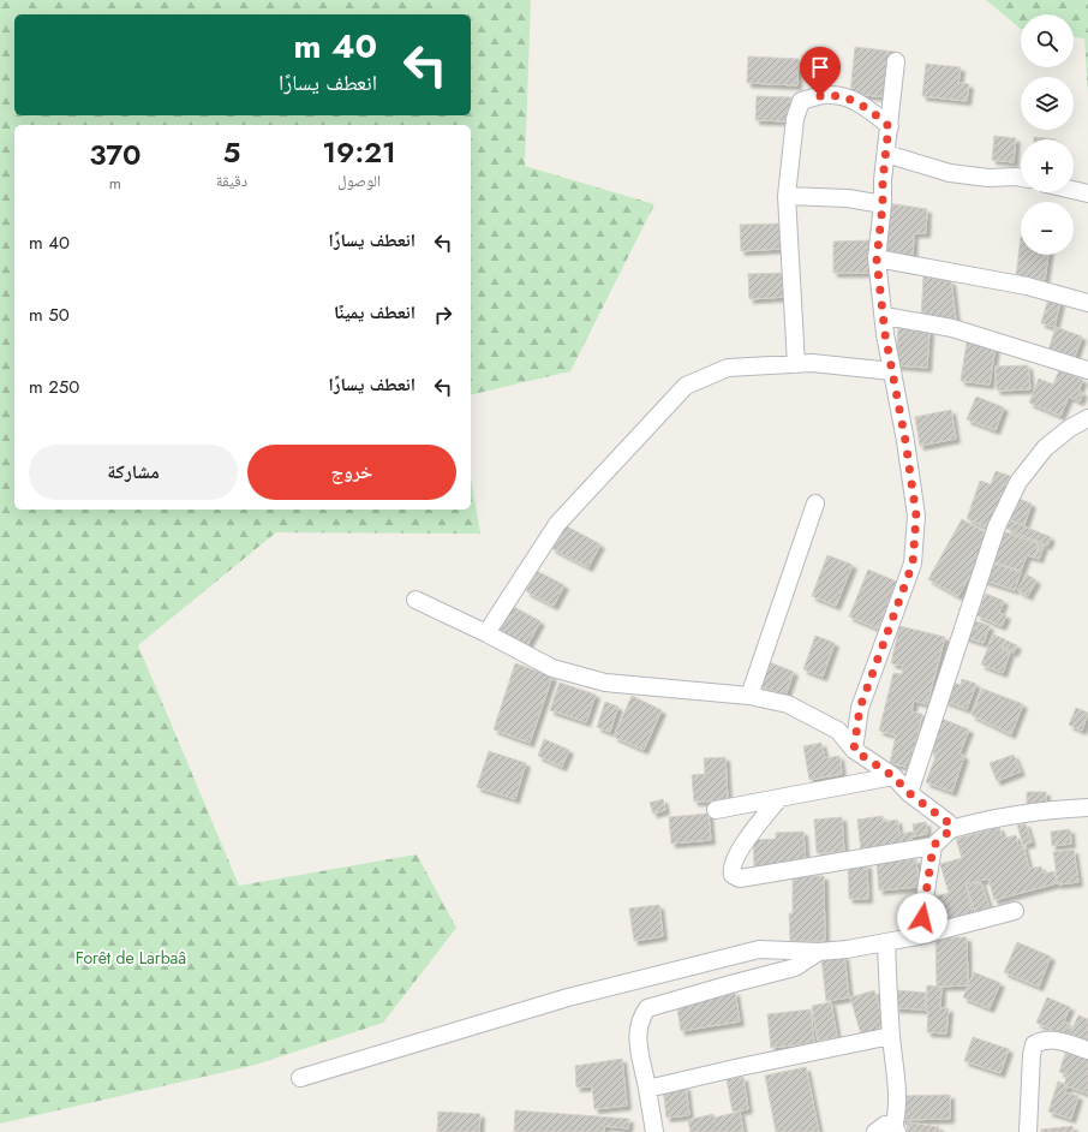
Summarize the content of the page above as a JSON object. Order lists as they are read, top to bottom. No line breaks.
{"parks":["Forêt de Larbaâ"],"page":{"map_buttons":["+","−"],"turn":["40 m","انعطف يسارًا"],"eta":["19:21","الوصول","5","دقيقة","370","m"],"list":[{"name":"انعطف يسارًا","value":"40 m"},{"name":"انعطف يمينًا","value":"50 m"},{"name":"انعطف يسارًا","value":"250 m"}],"buttons":["خروج","مشاركة"]}}
